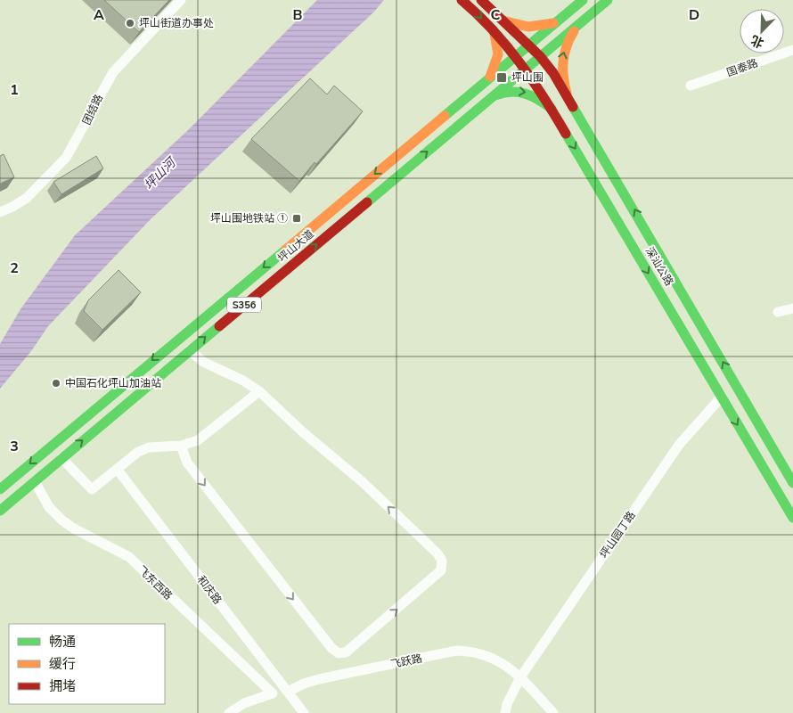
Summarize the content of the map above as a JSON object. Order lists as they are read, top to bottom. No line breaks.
{"streets":{"main road":["坪山大道","深汕公路","S356"],"street":["国泰路","团结路","坪山园丁路","飞东西路","和庆路","飞跃路"]},"crossings":[["坪山大道","深汕公路"],["坪山大道","飞东西路"],["深汕公路","坪山园丁路"],["坪山园丁路","飞跃路"],["和庆路","飞跃路"]],"water":["坪山河"],"places":{"other":["坪山街道办事处","中国石化坪山加油站"],"transit":["坪山围","坪山围地铁站 ①"]},"legend":["畅通","缓行","拥堵"],"north":"bottom left","grid":{"columns":["A","B","C","D"],"rows":["1","2","3"]}}
